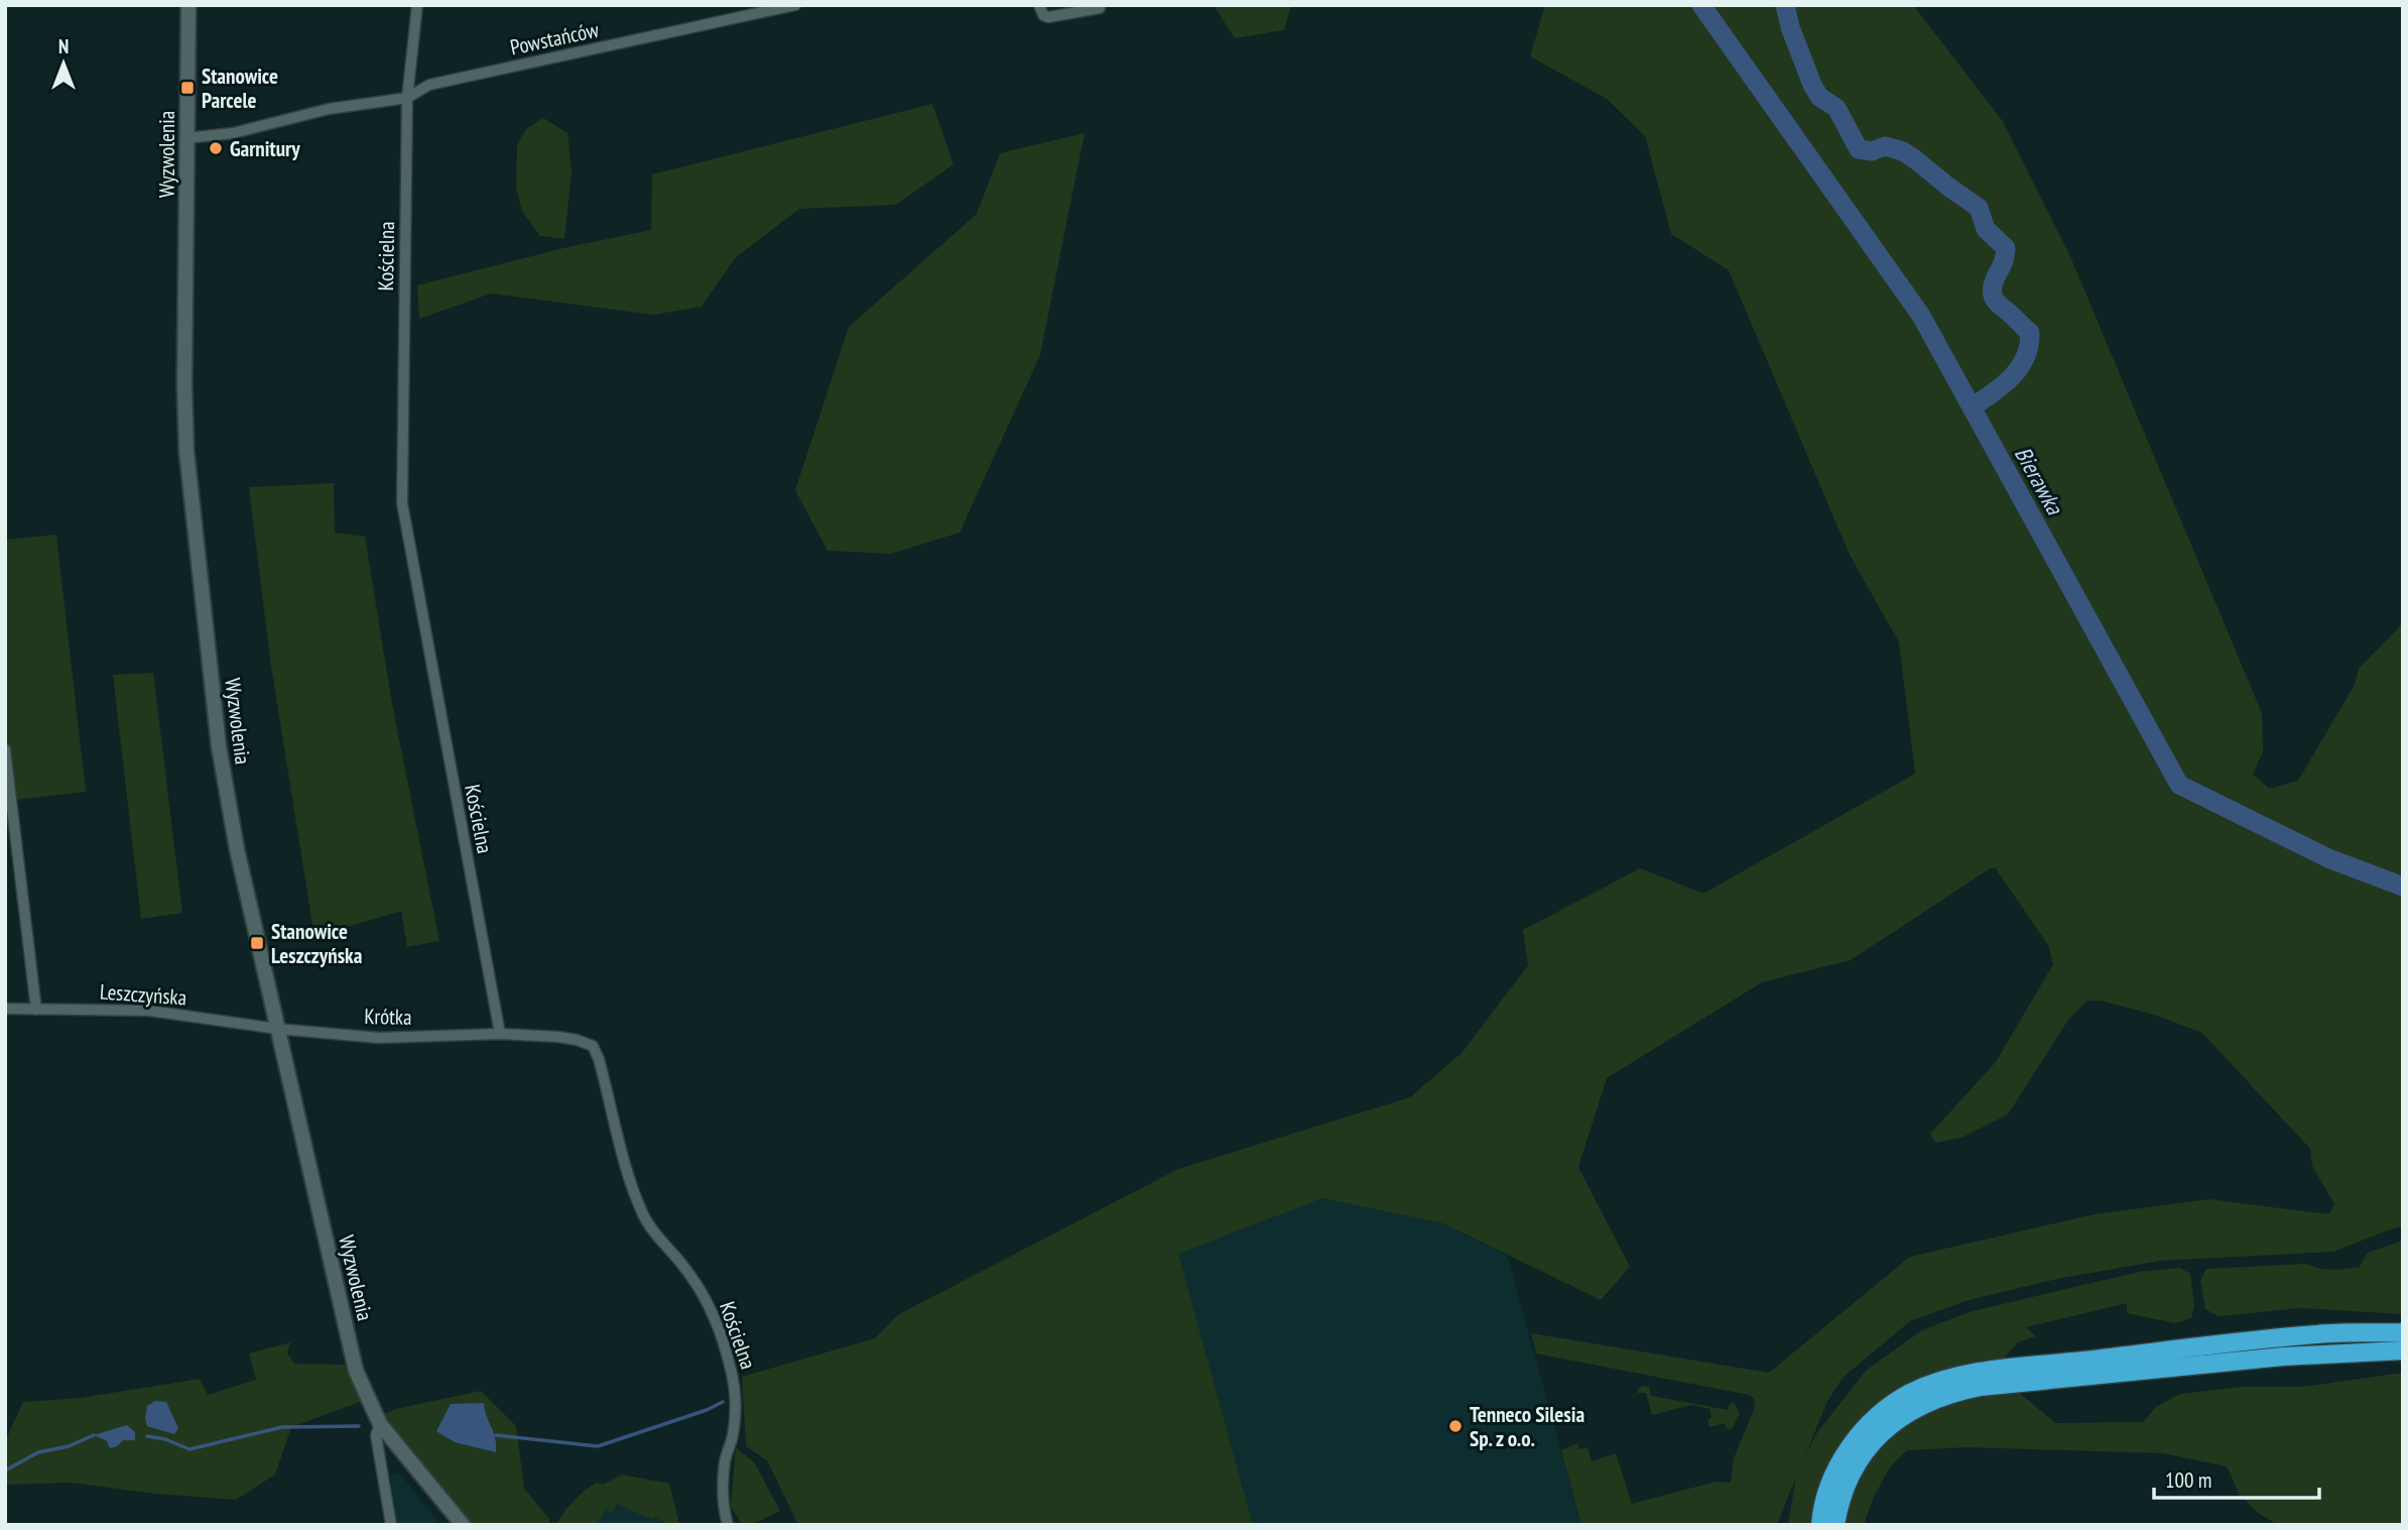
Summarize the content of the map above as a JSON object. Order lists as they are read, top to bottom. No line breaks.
{"streets":{"main road":["Wyzwolenia"],"street":["Powstańców","Kościelna","Leszczyńska","Krótka"]},"crossings":[["Powstańców","Wyzwolenia"],["Powstańców","Kościelna"],["Wyzwolenia","Leszczyńska"],["Wyzwolenia","Krótka"],["Kościelna","Krótka"],["Leszczyńska","Krótka"]],"water":["Bierawka"],"places":{"transit":["Stanowice Parcele","Stanowice Leszczyńska"],"other":["Garnitury","Tenneco Silesia Sp. z o.o."]},"scale_bar":"100 m","north":"top"}
